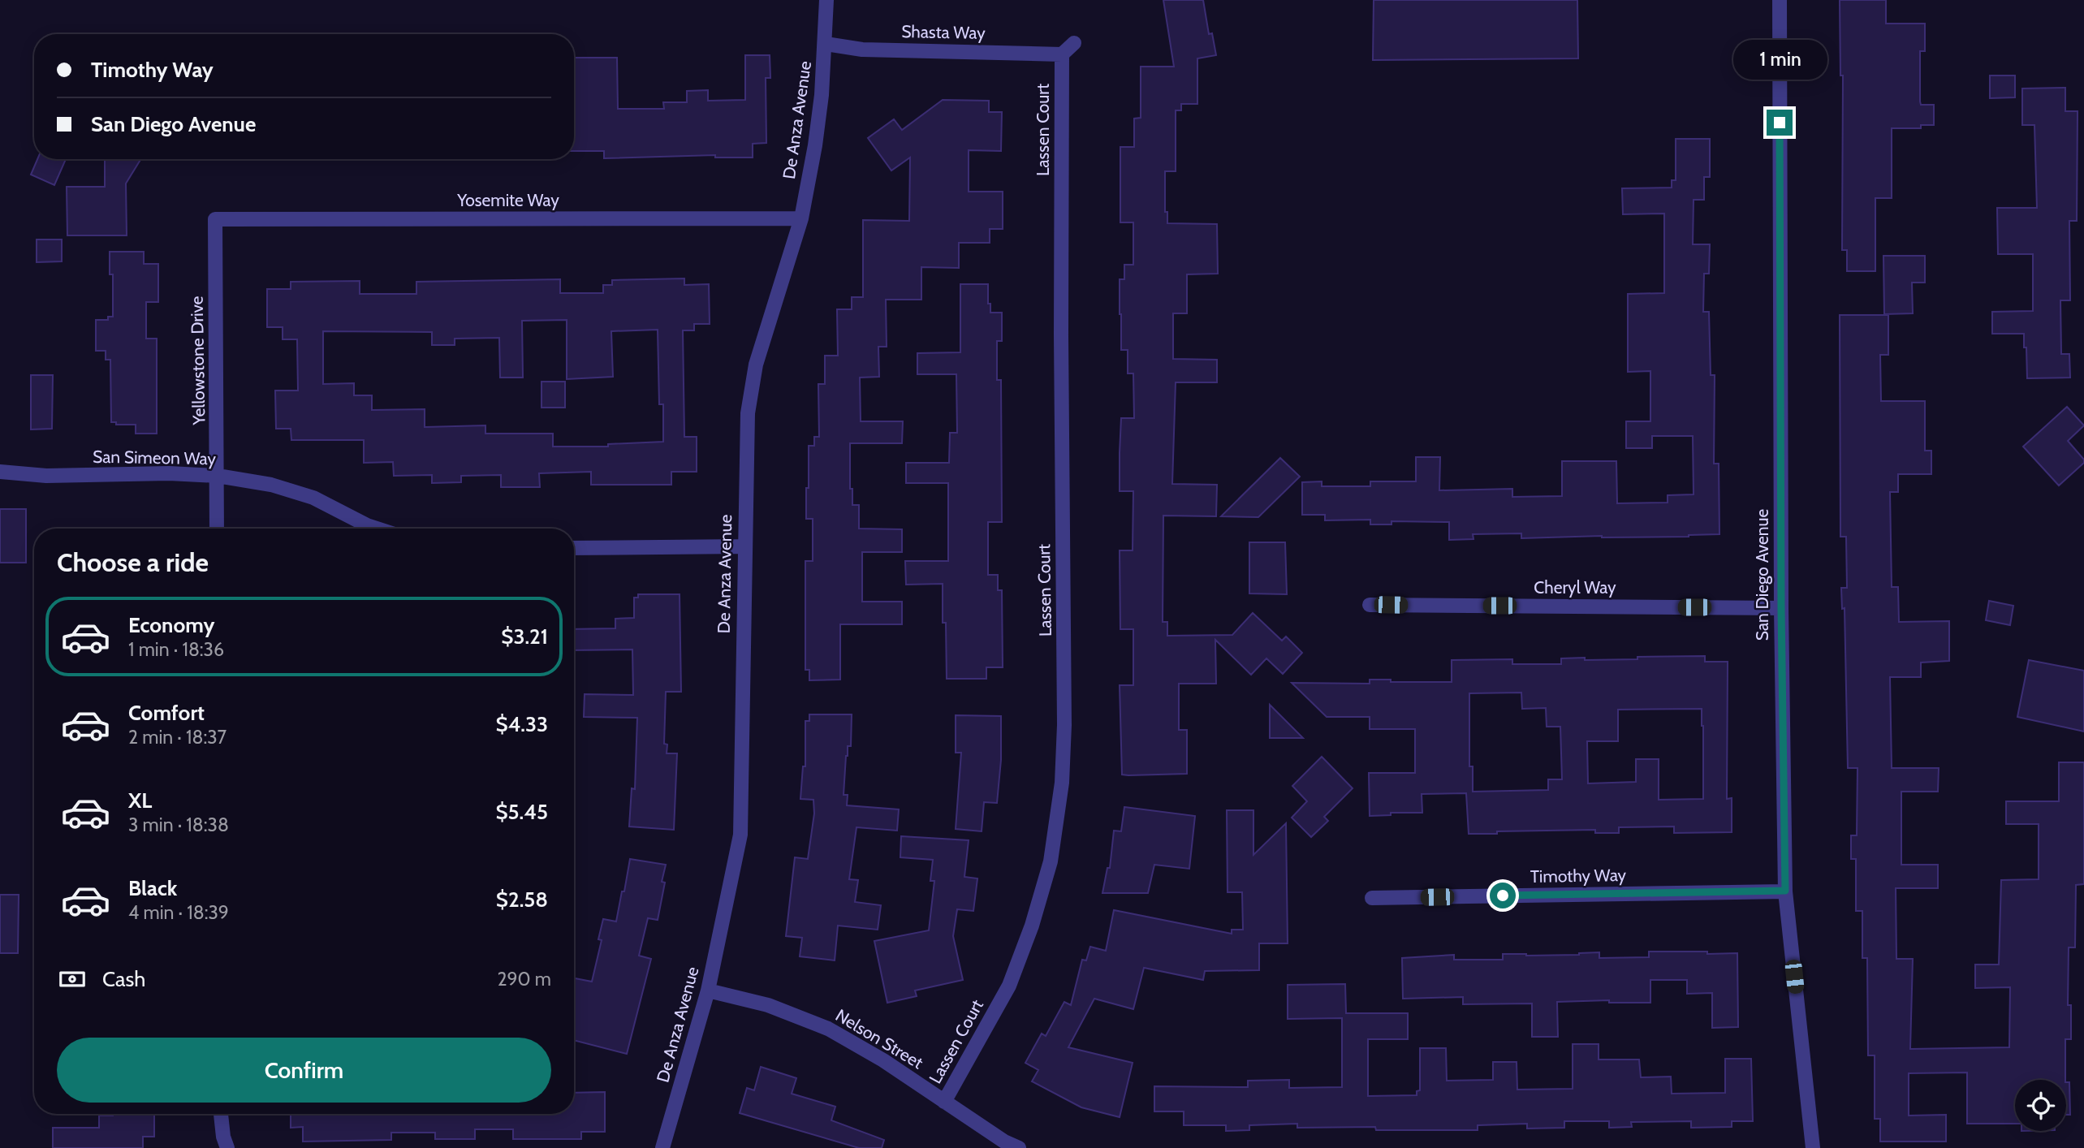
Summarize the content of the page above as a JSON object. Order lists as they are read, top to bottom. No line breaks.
{"streets":{"street":["Shasta Way","De Anza Avenue","Lassen Court","Yosemite Way","Yellowstone Drive","San Simeon Way","San Diego Avenue","Cheryl Way","Timothy Way","Nelson Street"]},"crossings":[["Shasta Way","De Anza Avenue"],["Shasta Way","Lassen Court"],["De Anza Avenue","Yosemite Way"],["De Anza Avenue","Nelson Street"],["Lassen Court","Nelson Street"],["Yosemite Way","Yellowstone Drive"],["Yellowstone Drive","San Simeon Way"],["San Diego Avenue","Cheryl Way"],["San Diego Avenue","Timothy Way"]],"page":{"banner":["Timothy Way","San Diego Avenue"],"bubble":"1 min","heading":"Choose a ride","list":[{"name":"Economy","note":"1 min · 18:36","value":"$3.21"},{"name":"Comfort","note":"2 min · 18:37","value":"$4.33"},{"name":"XL","note":"3 min · 18:38","value":"$5.45"},{"name":"Black","note":"4 min · 18:39","value":"$2.58"}],"pay":["Cash","290 m"],"buttons":"Confirm"}}
